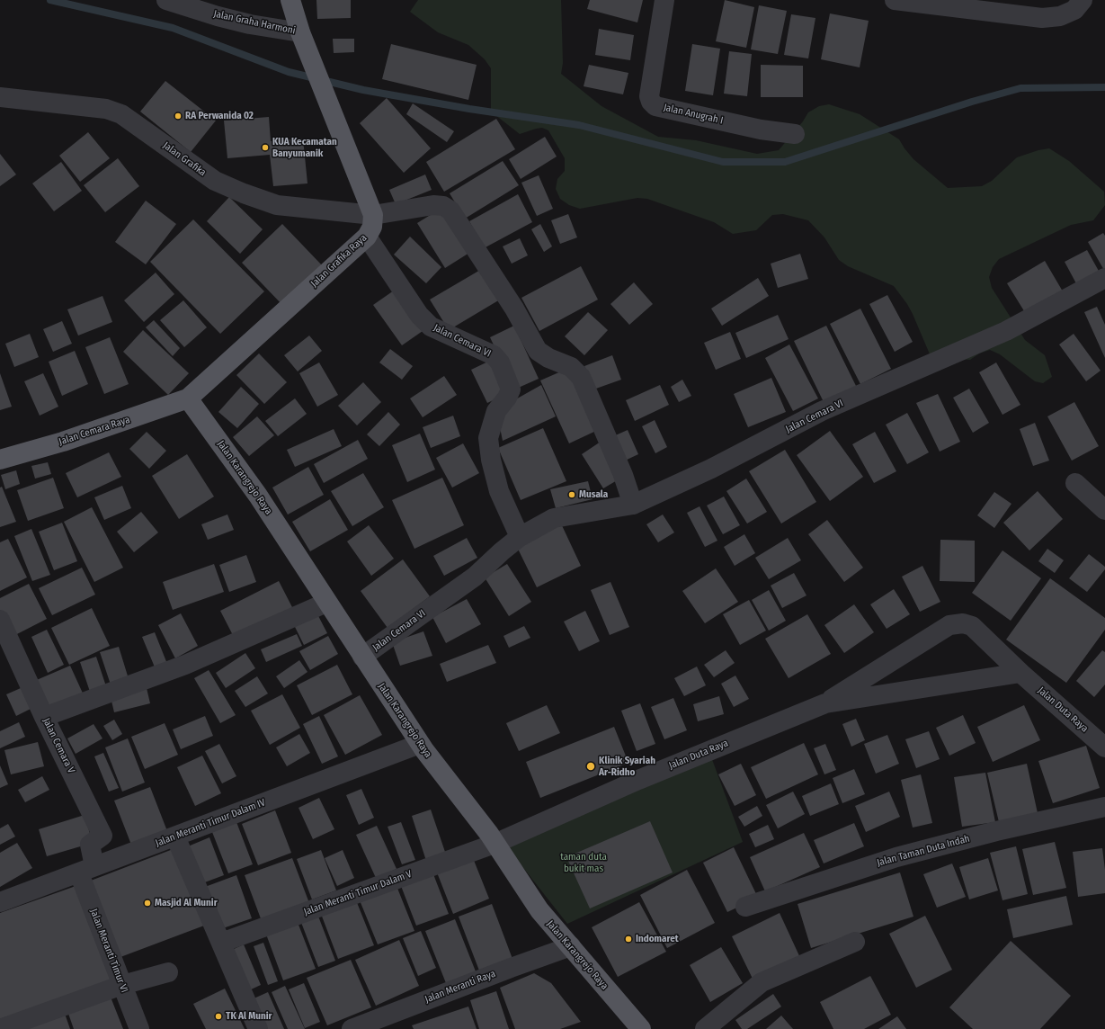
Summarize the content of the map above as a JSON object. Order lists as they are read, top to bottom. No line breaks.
{"streets":{"main road":["Jalan Grafika Raya","Jalan Cemara Raya","Jalan Karangrejo Raya"],"street":["Jalan Graha Harmoni","Jalan Anugrah I","Jalan Grafika","Jalan Cemara VI","Jalan Duta Raya","Jalan Cemara V","Jalan Meranti Timur Dalam IV","Jalan Taman Duta Indah","Jalan Meranti Timur Dalam V","Jalan Meranti Timur VI","Jalan Meranti Raya"]},"crossings":[["Jalan Grafika","Jalan Grafika Raya"],["Jalan Grafika","Jalan Cemara VI"],["Jalan Grafika Raya","Jalan Cemara VI"],["Jalan Grafika Raya","Jalan Cemara Raya"],["Jalan Grafika Raya","Jalan Karangrejo Raya"],["Jalan Cemara VI","Jalan Karangrejo Raya"],["Jalan Cemara Raya","Jalan Karangrejo Raya"],["Jalan Karangrejo Raya","Jalan Duta Raya"],["Jalan Karangrejo Raya","Jalan Meranti Timur Dalam IV"],["Jalan Karangrejo Raya","Jalan Meranti Timur Dalam V"],["Jalan Karangrejo Raya","Jalan Meranti Raya"],["Jalan Duta Raya","Jalan Meranti Timur Dalam V"],["Jalan Cemara V","Jalan Meranti Timur Dalam IV"],["Jalan Cemara V","Jalan Meranti Timur VI"],["Jalan Meranti Timur Dalam IV","Jalan Meranti Timur VI"]],"parks":["taman duta bukit mas"],"places":["RA Perwanida 02","KUA Kecamatan Banyumanik","Musala","Klinik Syariah Ar-Ridho","Masjid Al Munir","Indomaret","TK Al Munir"]}
